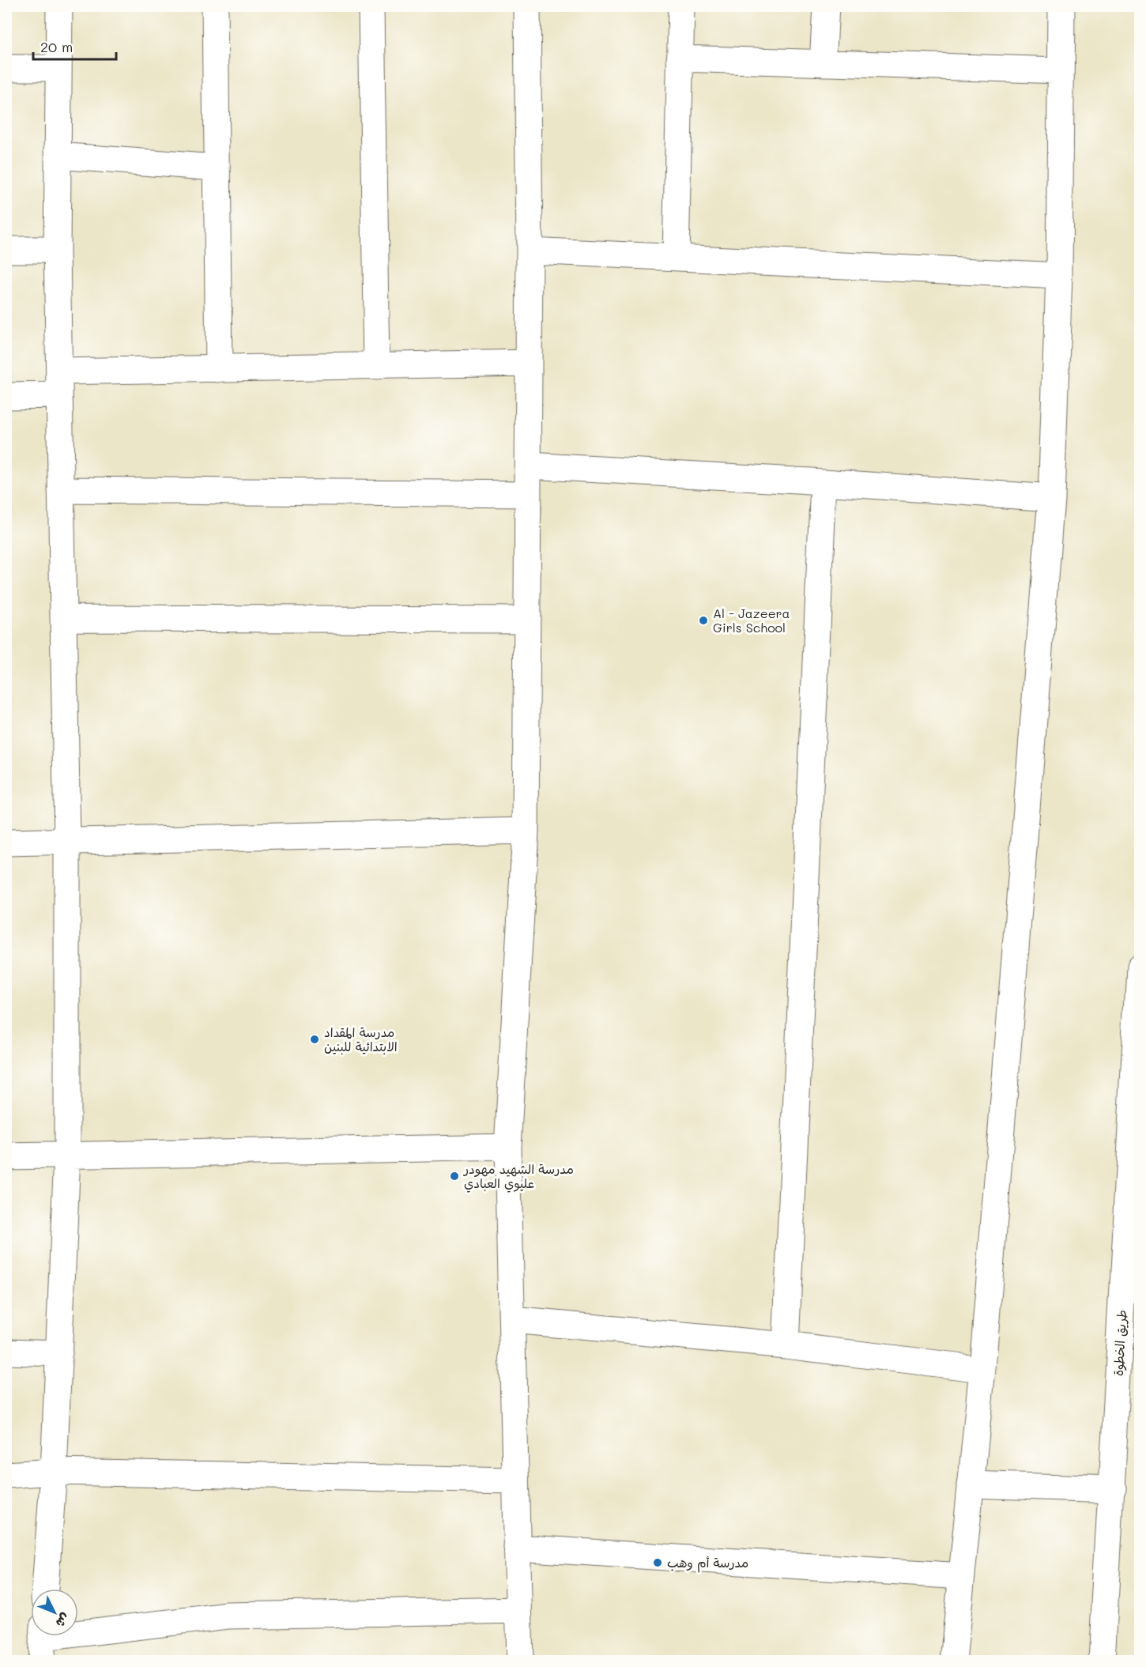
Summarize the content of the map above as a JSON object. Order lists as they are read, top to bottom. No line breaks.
{"streets":{"main road":["طريق الخطوة"]},"places":["Al - Jazeera Girls School","مدرسة المقداد الابتدائية للبنين","مدرسة الشهيد مهودر عليوي العبادي","مدرسة أم وهب"],"scale_bar":"20 m","north":"bottom right"}
